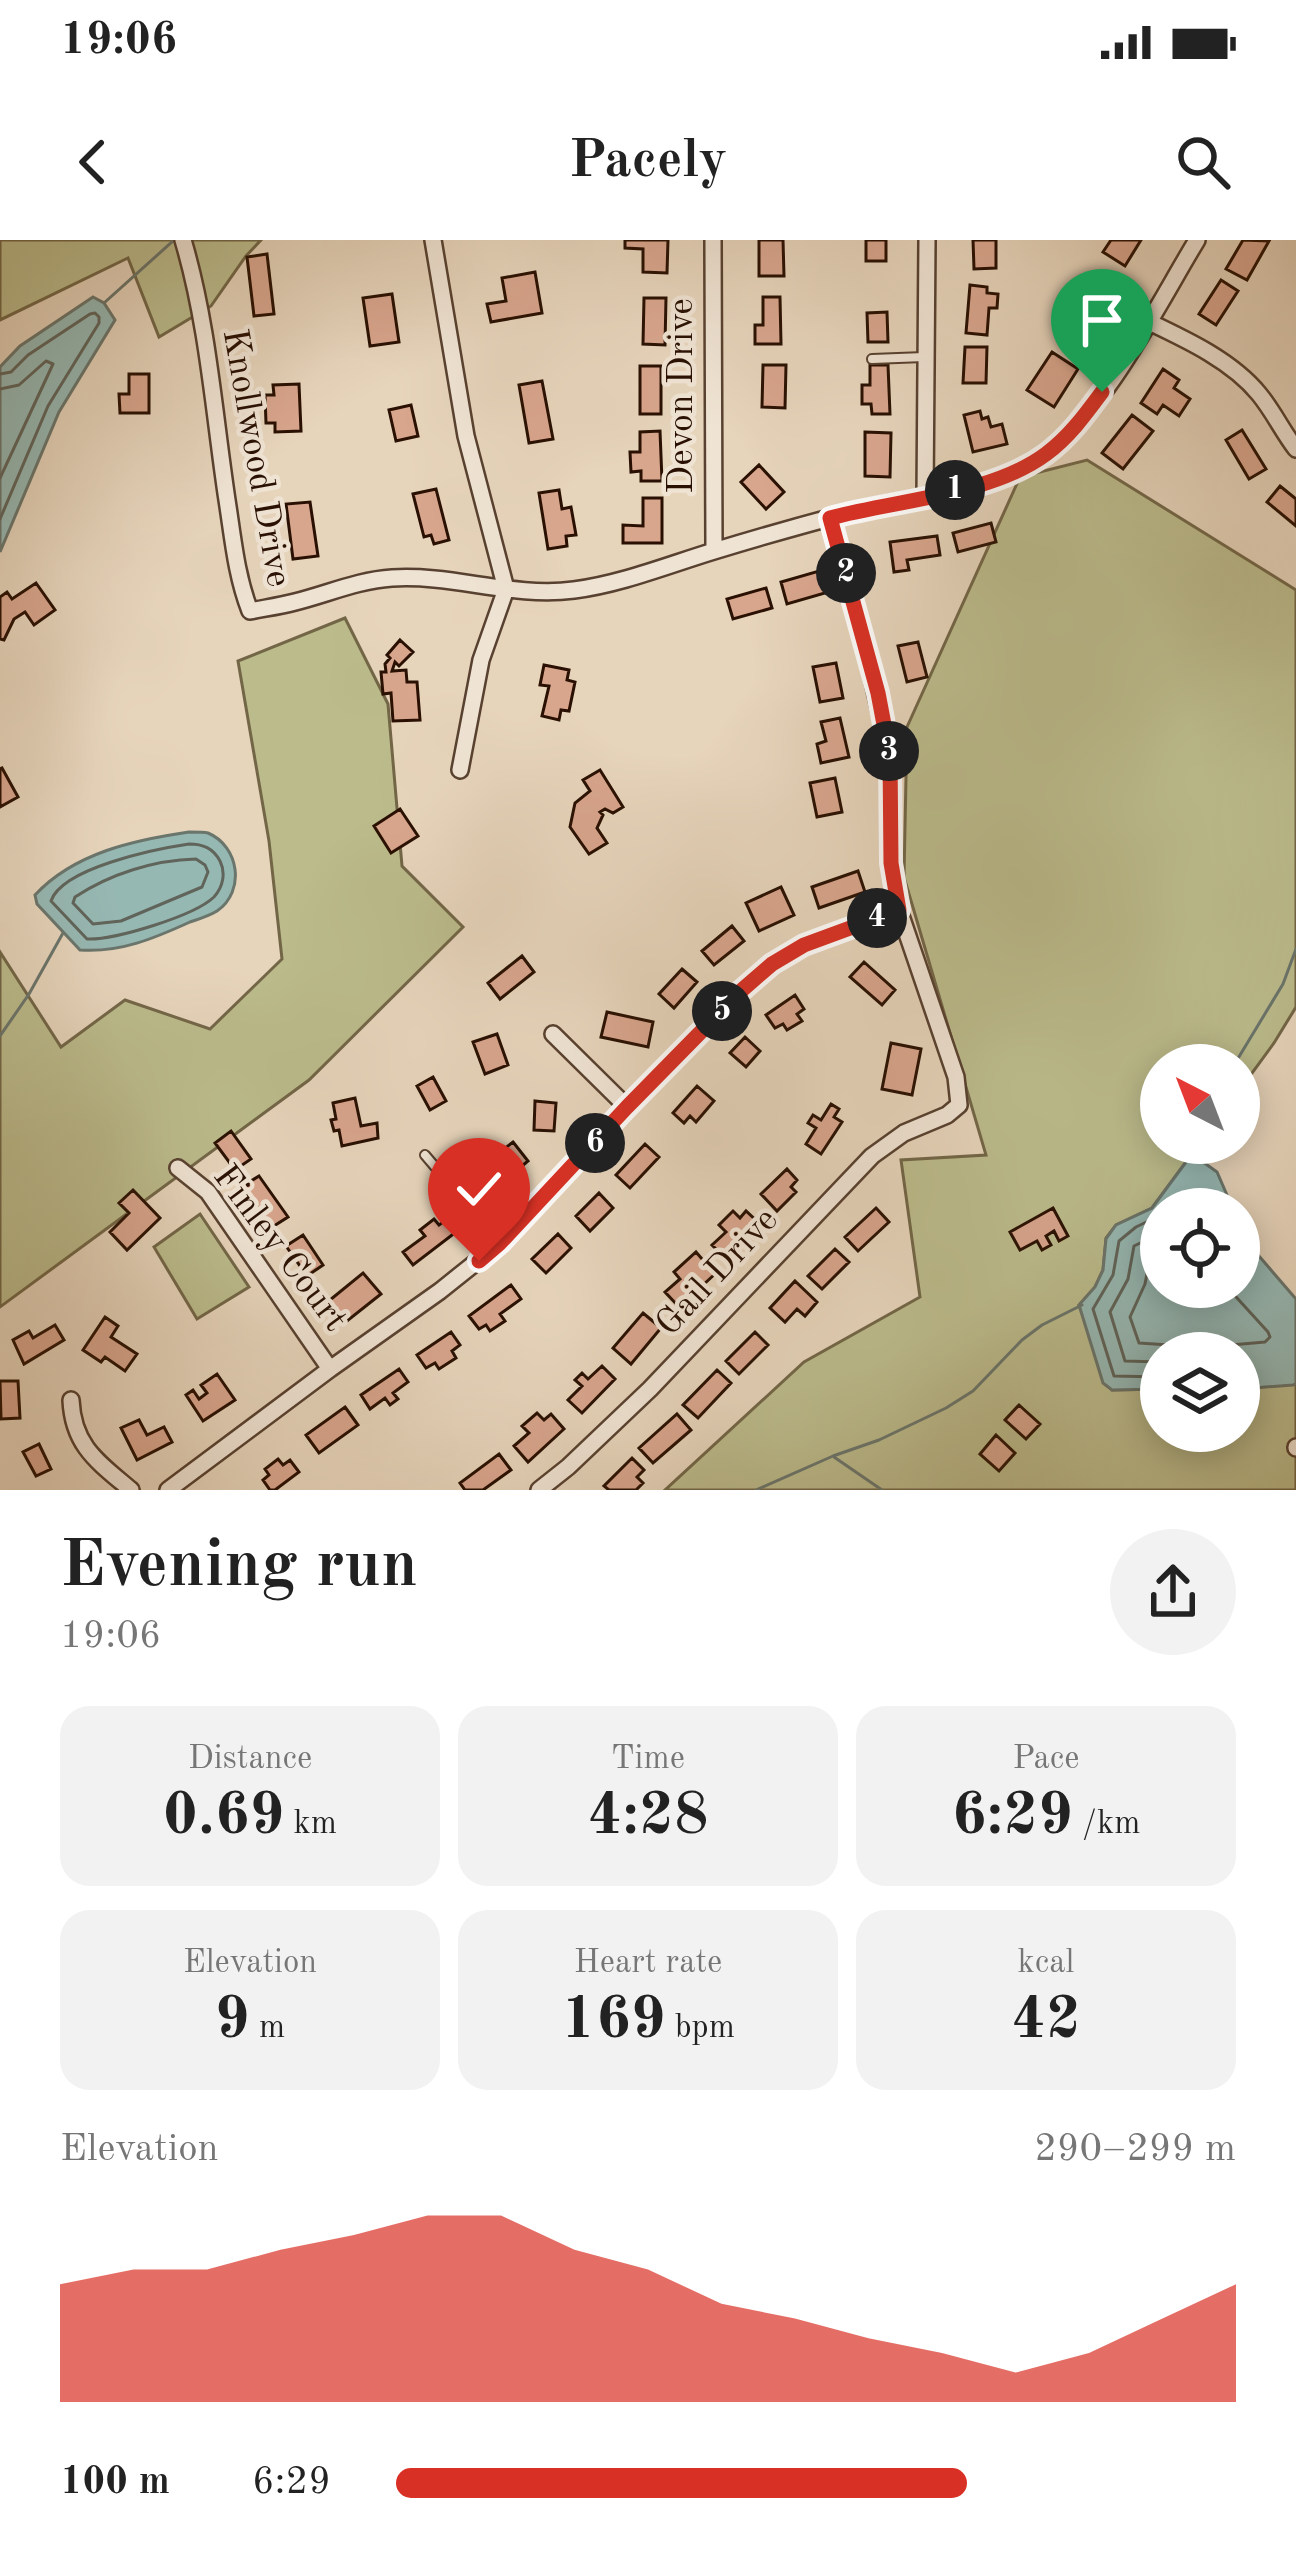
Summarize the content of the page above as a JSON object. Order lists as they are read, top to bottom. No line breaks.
{"streets":{"street":["Devon Drive","Knollwood Drive","Finley Court","Gail Drive"]},"crossings":[["Devon Drive","Knollwood Drive"]],"north":"top left","page":{"status":"19:06","header":"Pacely","pins":["1","2","3","4","5","6"],"heading":["Evening run","19:06"],"stats":[["Distance","0.69 km"],["Time","4:28"],["Pace","6:29 /km"],["Elevation","9 m"],["Heart rate","169 bpm"],["kcal","42"]],"chart":["Elevation","290–299 m"],"list":[{"name":"100 m","note":"6:29"}]}}
